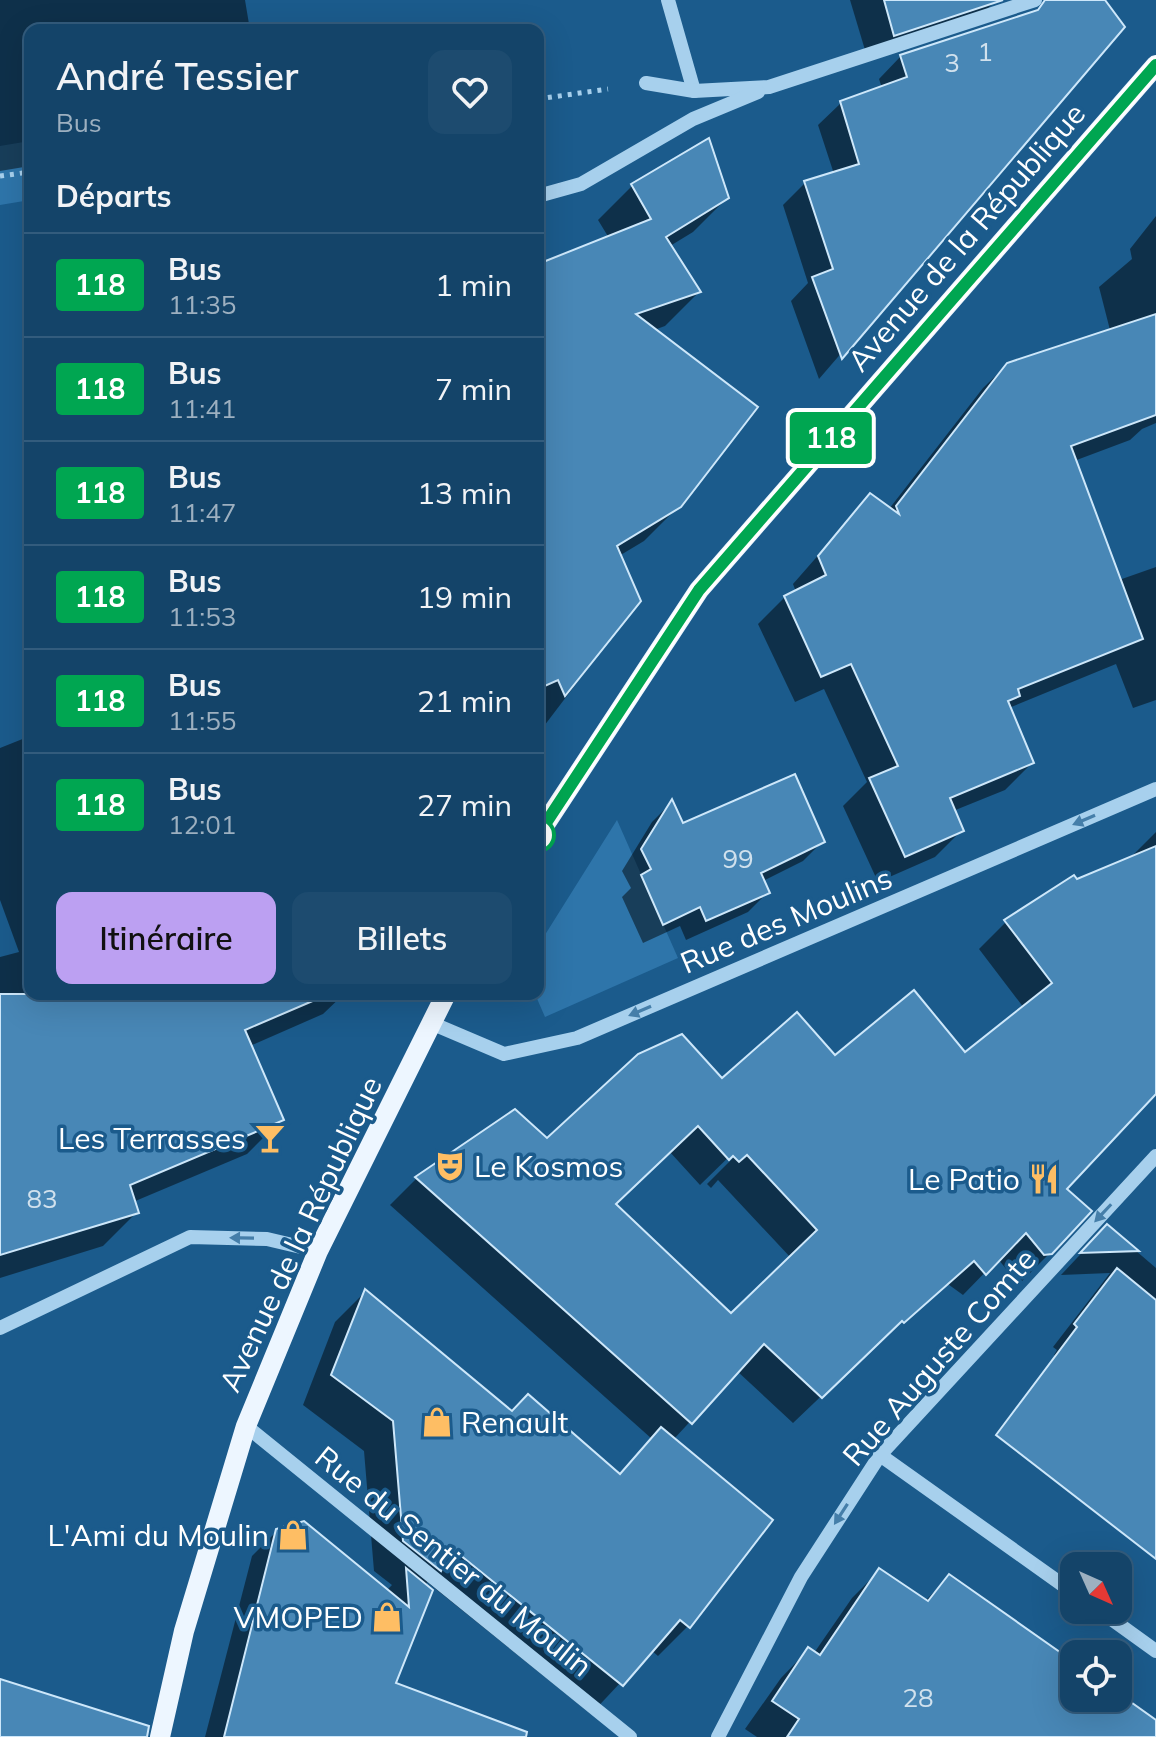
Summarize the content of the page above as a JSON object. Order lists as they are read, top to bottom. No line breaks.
{"streets":{"main road":["Avenue de la République"],"street":["Rue des Moulins","Rue Auguste Comte","Rue du Sentier du Moulin"]},"crossings":[["Avenue de la République","Rue des Moulins"],["Avenue de la République","Rue du Sentier du Moulin"]],"one_way":["Rue des Moulins","Rue Auguste Comte"],"places":{"bar":["Les Terrasses"],"theatre":["Le Kosmos"],"restaurant":["Le Patio"],"shop":["Renault","L'Ami du Moulin","VMOPED"]},"lines":["bus line 118"],"house_numbers":["1","3","99","83","28"],"north":"bottom right","page":{"on_map":"118","heading":[["André Tessier","Bus"],"Départs"],"list":[{"mark":"118","name":"Bus","note":"11:35","value":"1 min"},{"mark":"118","name":"Bus","note":"11:41","value":"7 min"},{"mark":"118","name":"Bus","note":"11:47","value":"13 min"},{"mark":"118","name":"Bus","note":"11:53","value":"19 min"},{"mark":"118","name":"Bus","note":"11:55","value":"21 min"},{"mark":"118","name":"Bus","note":"12:01","value":"27 min"}],"buttons":["Itinéraire","Billets"]}}
